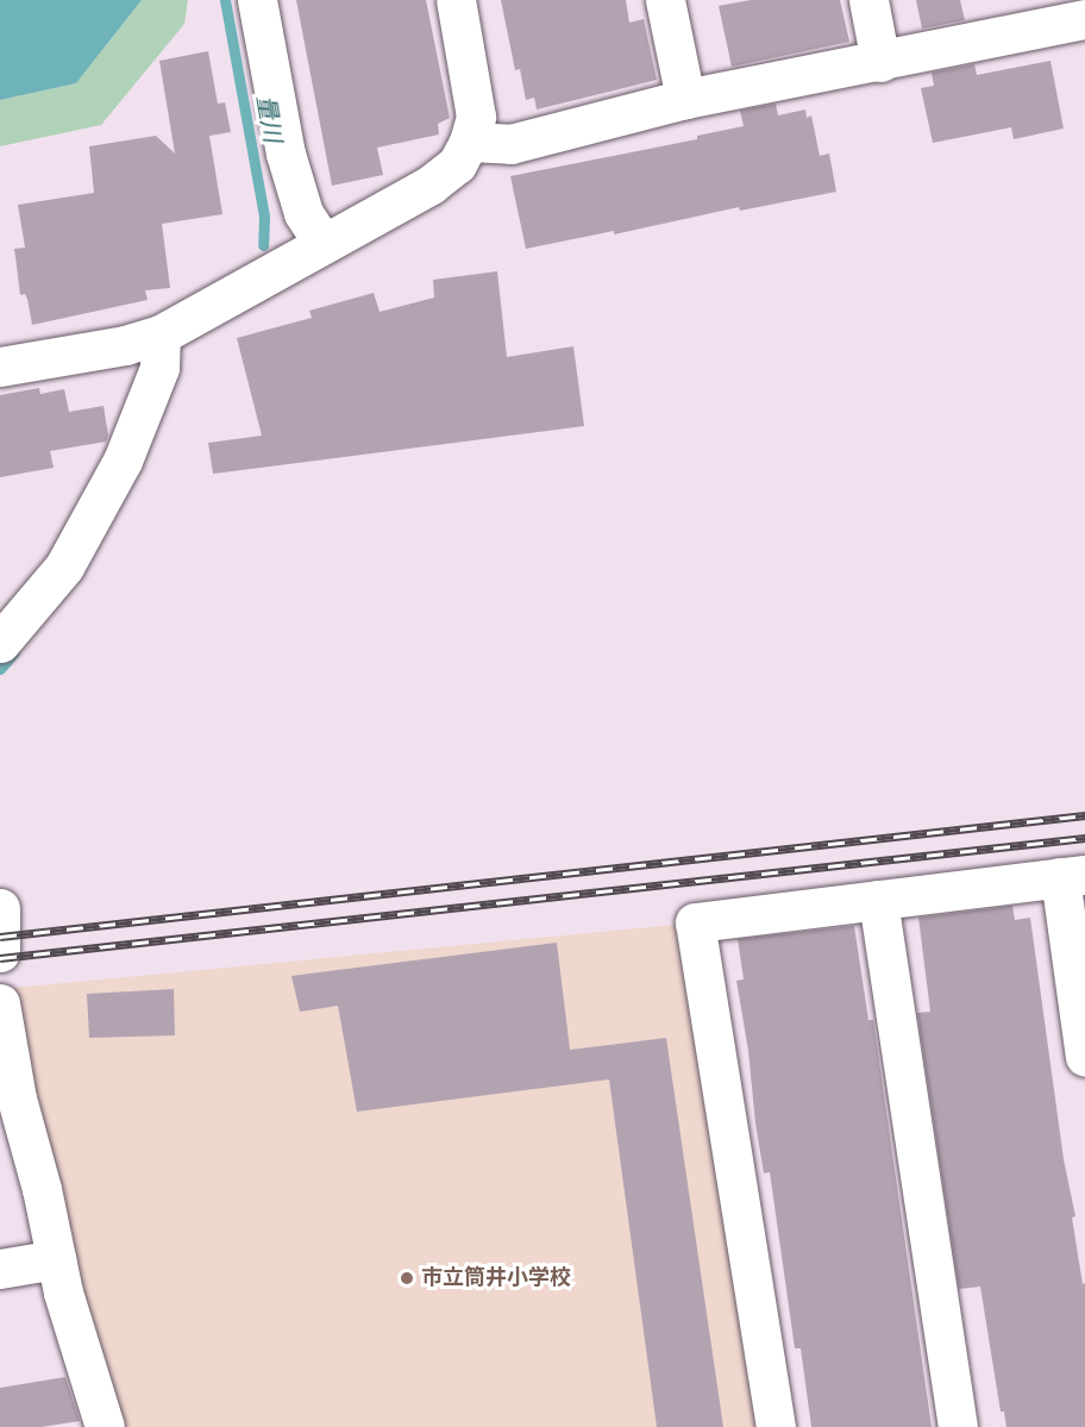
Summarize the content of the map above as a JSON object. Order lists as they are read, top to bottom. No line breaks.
{"water":["量川"],"places":["市立筒井小学校"]}
